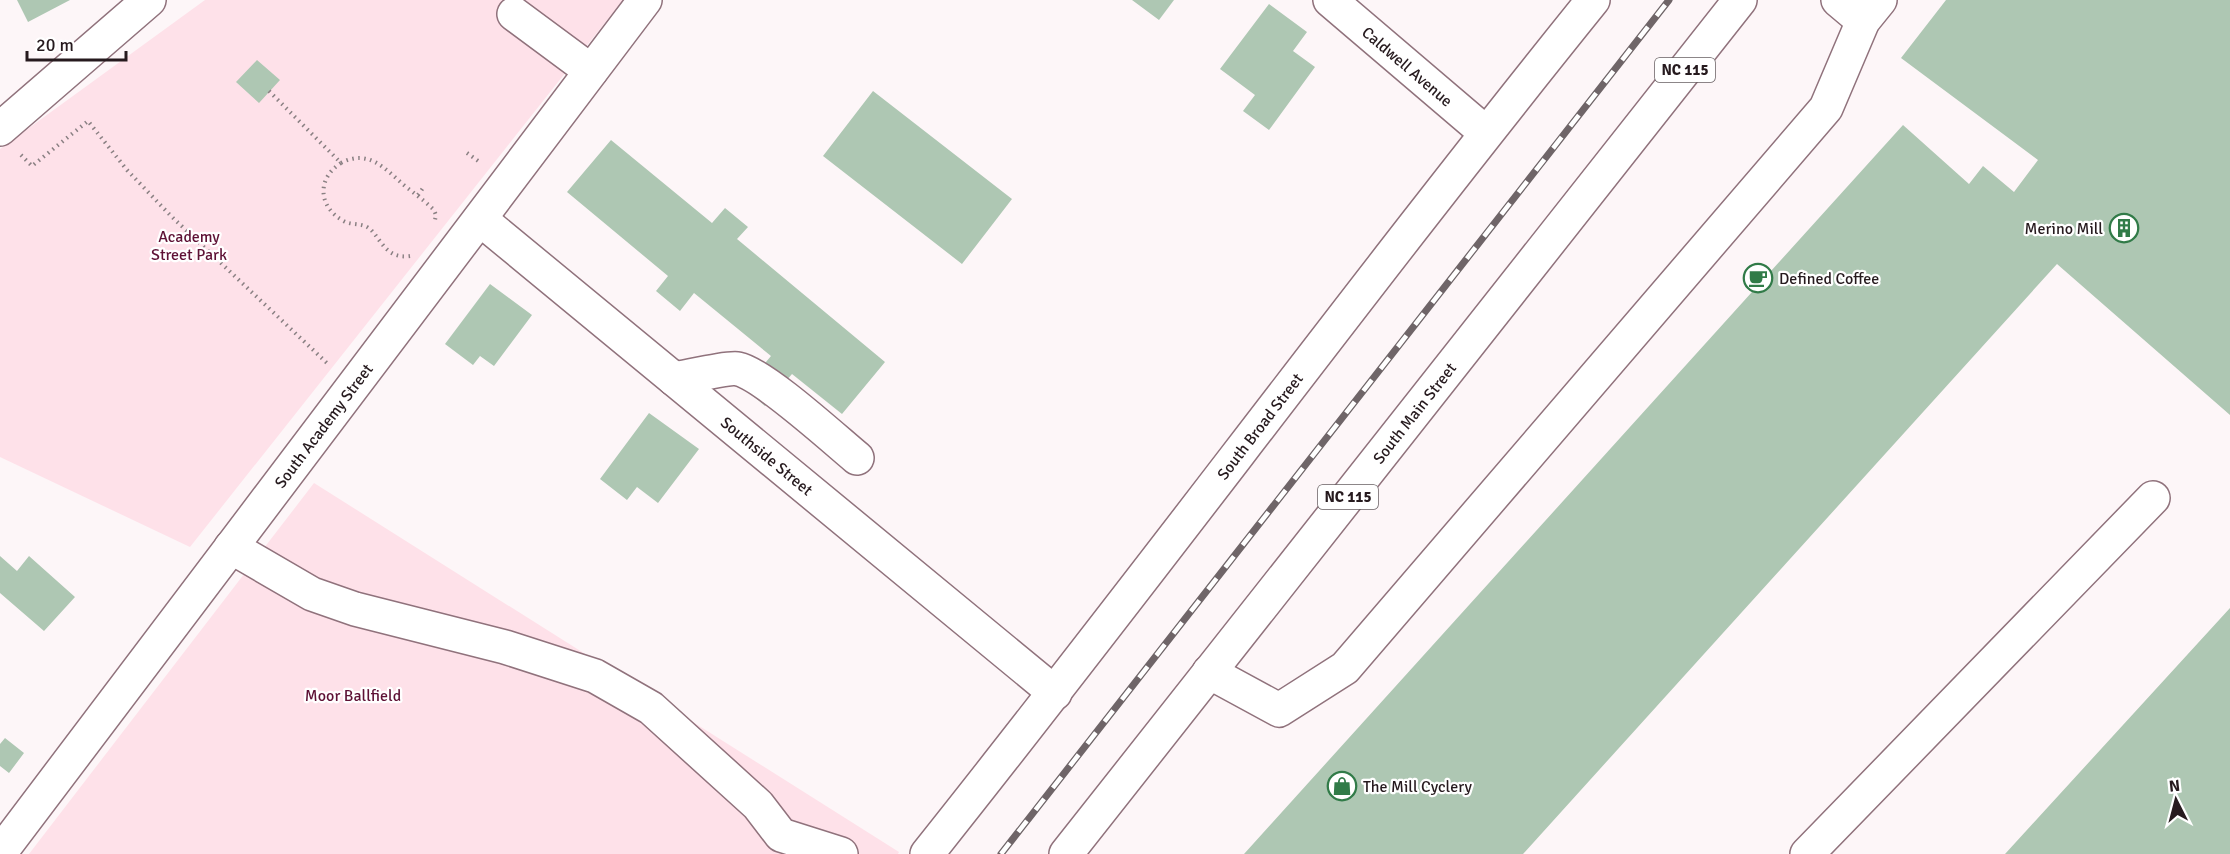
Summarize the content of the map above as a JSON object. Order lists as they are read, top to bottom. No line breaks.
{"streets":{"street":["Caldwell Avenue","NC 115","South Main Street","South Academy Street","South Broad Street","Southside Street"]},"crossings":[["Caldwell Avenue","South Broad Street"],["South Academy Street","Southside Street"],["South Broad Street","Southside Street"]],"parks":["Academy Street Park","Moor Ballfield"],"places":{"building":["Merino Mill"],"cafe":["Defined Coffee"],"shop":["The Mill Cyclery"]},"scale_bar":"20 m","north":"top"}
